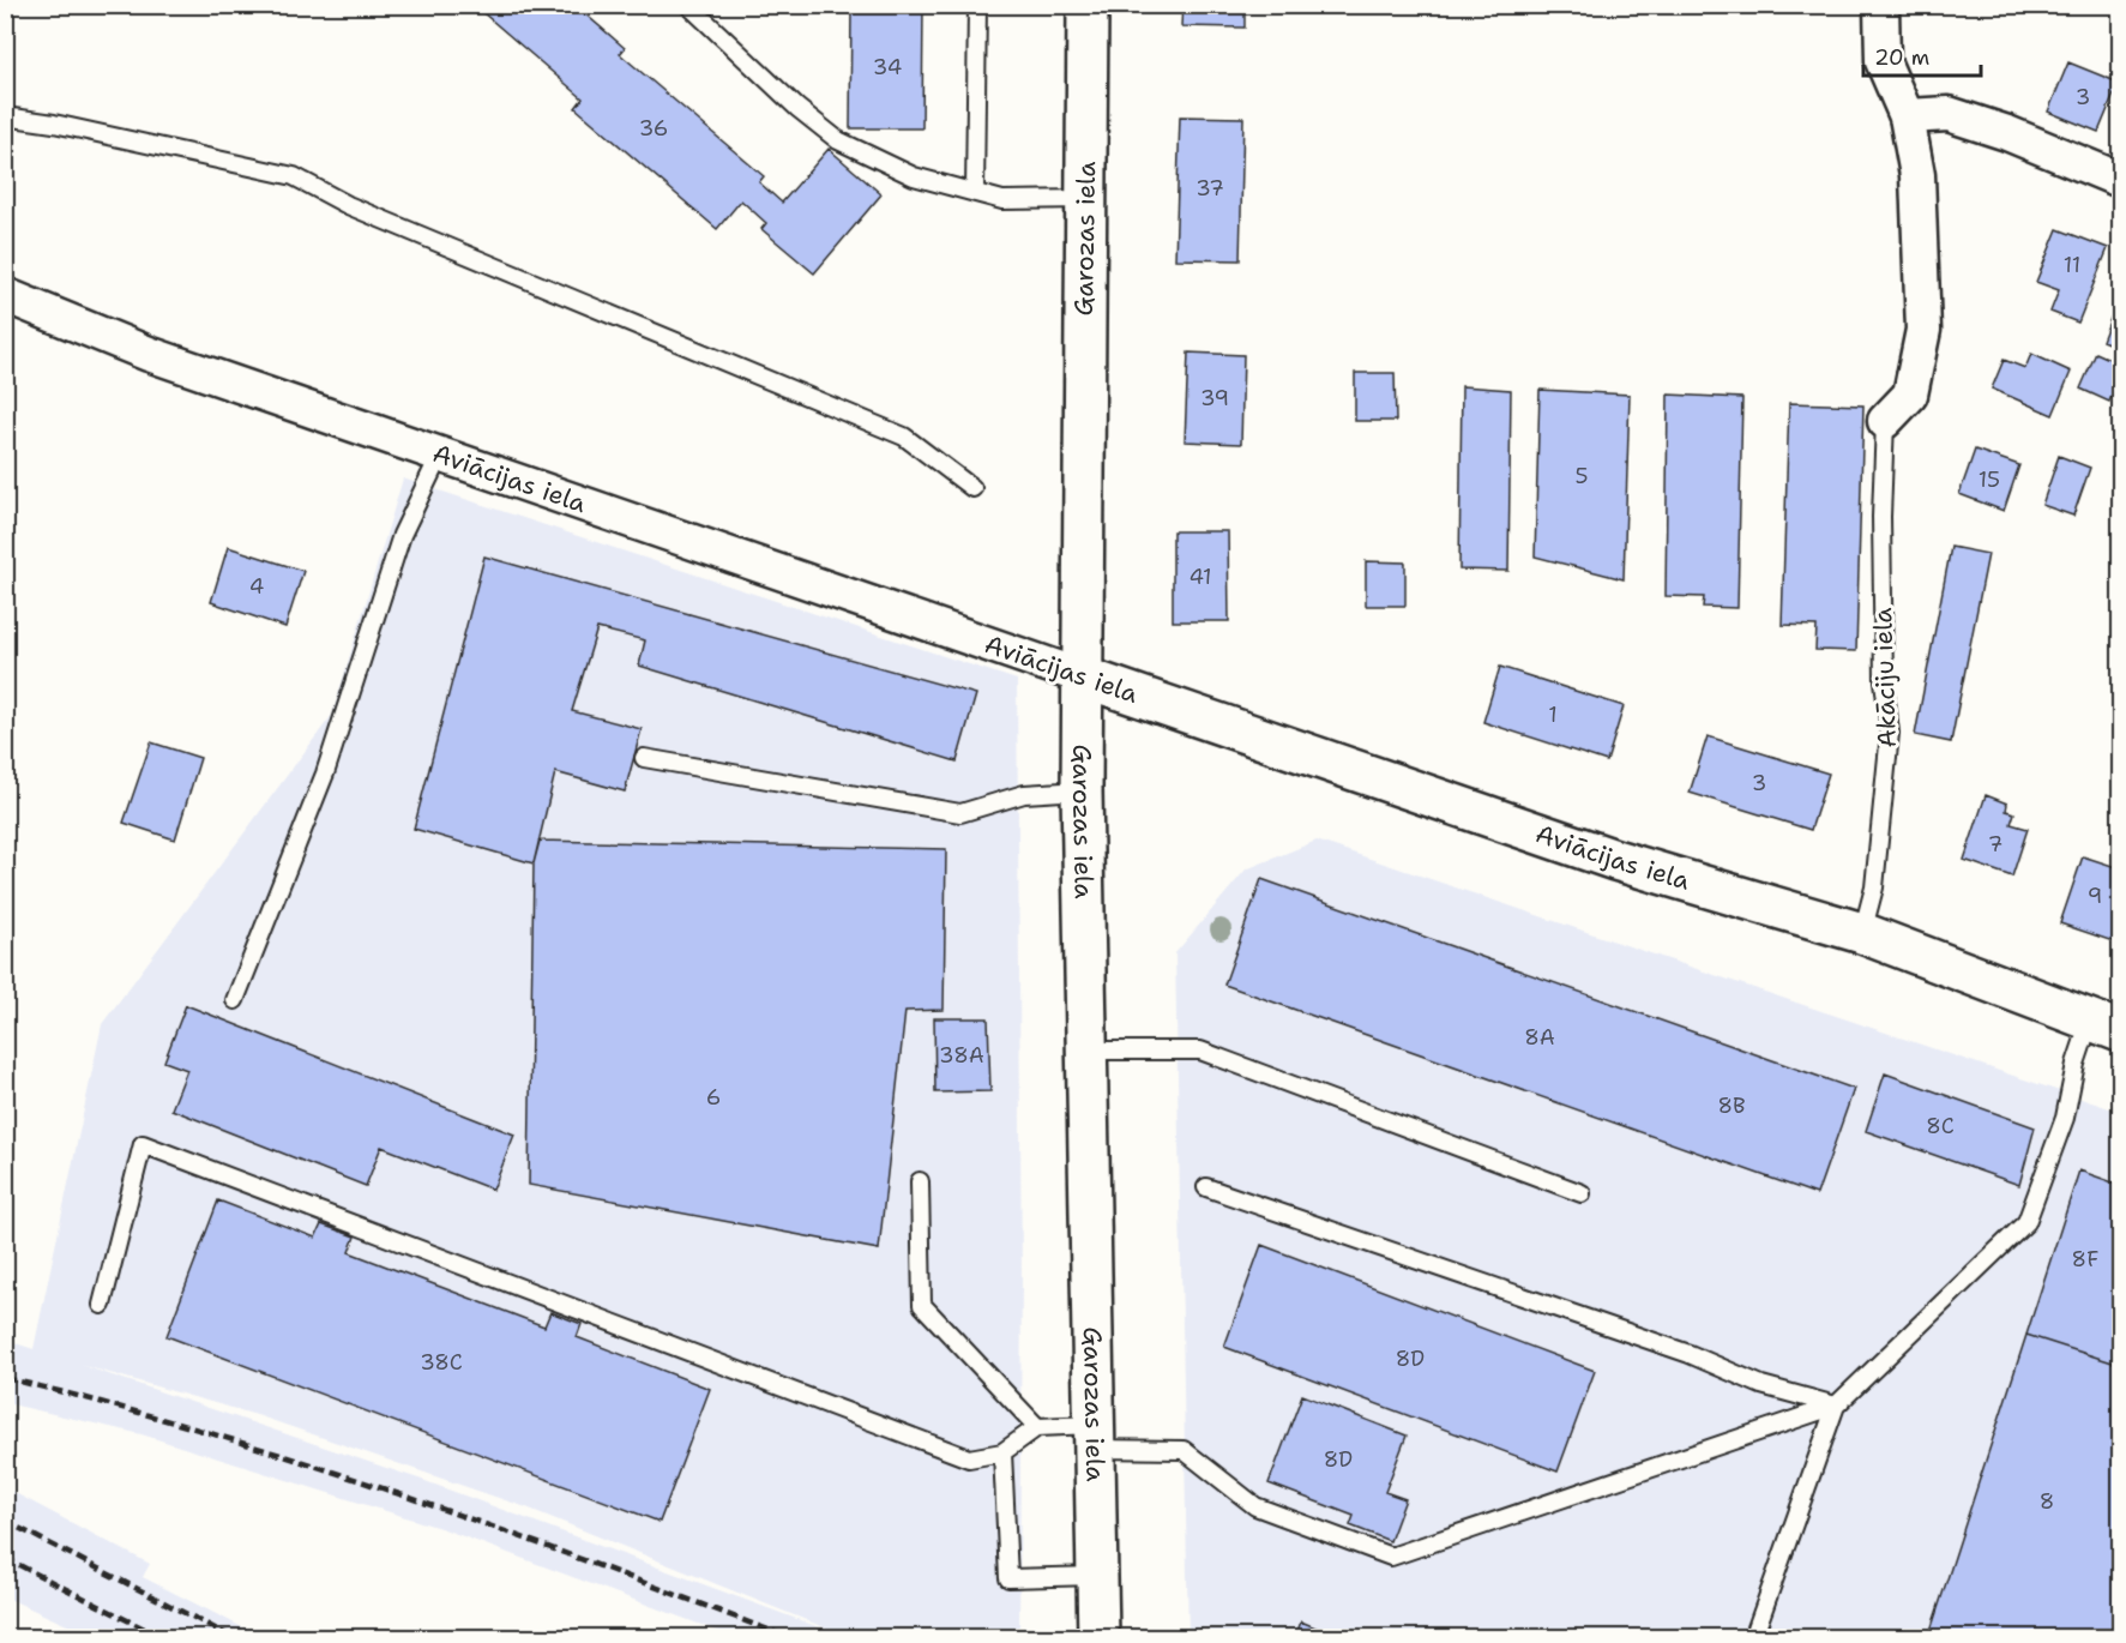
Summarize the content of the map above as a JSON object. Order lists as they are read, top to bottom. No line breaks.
{"streets":{"main road":["Garozas iela","Aviācijas iela"],"lane":["Akāciju iela"]},"crossings":[["Garozas iela","Aviācijas iela"],["Aviācijas iela","Akāciju iela"]],"house_numbers":["34","3","36","37","11","39","5","15","41","4","1","3","7","9","8A","38A","6","8B","8C","8F","8D","38C","8D","8"],"scale_bar":"20 m"}
